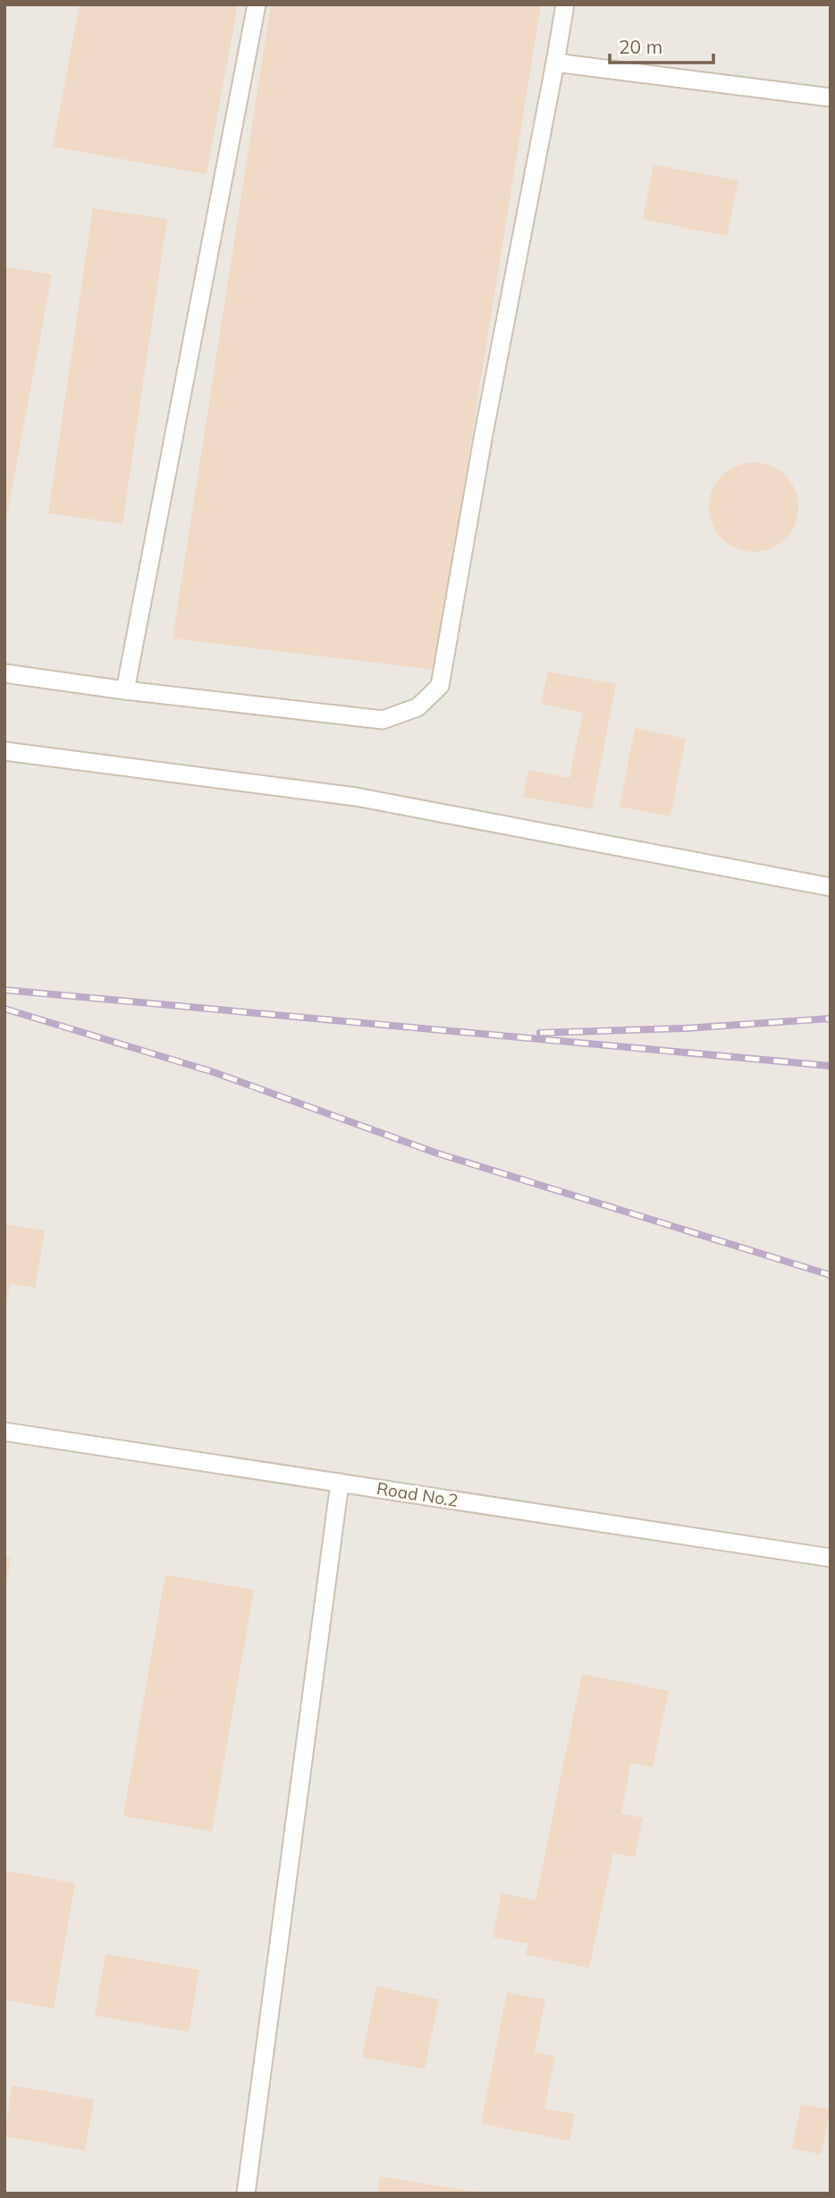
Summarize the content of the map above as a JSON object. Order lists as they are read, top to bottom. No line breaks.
{"streets":{"lane":["Road No.2"]},"scale_bar":"20 m"}
